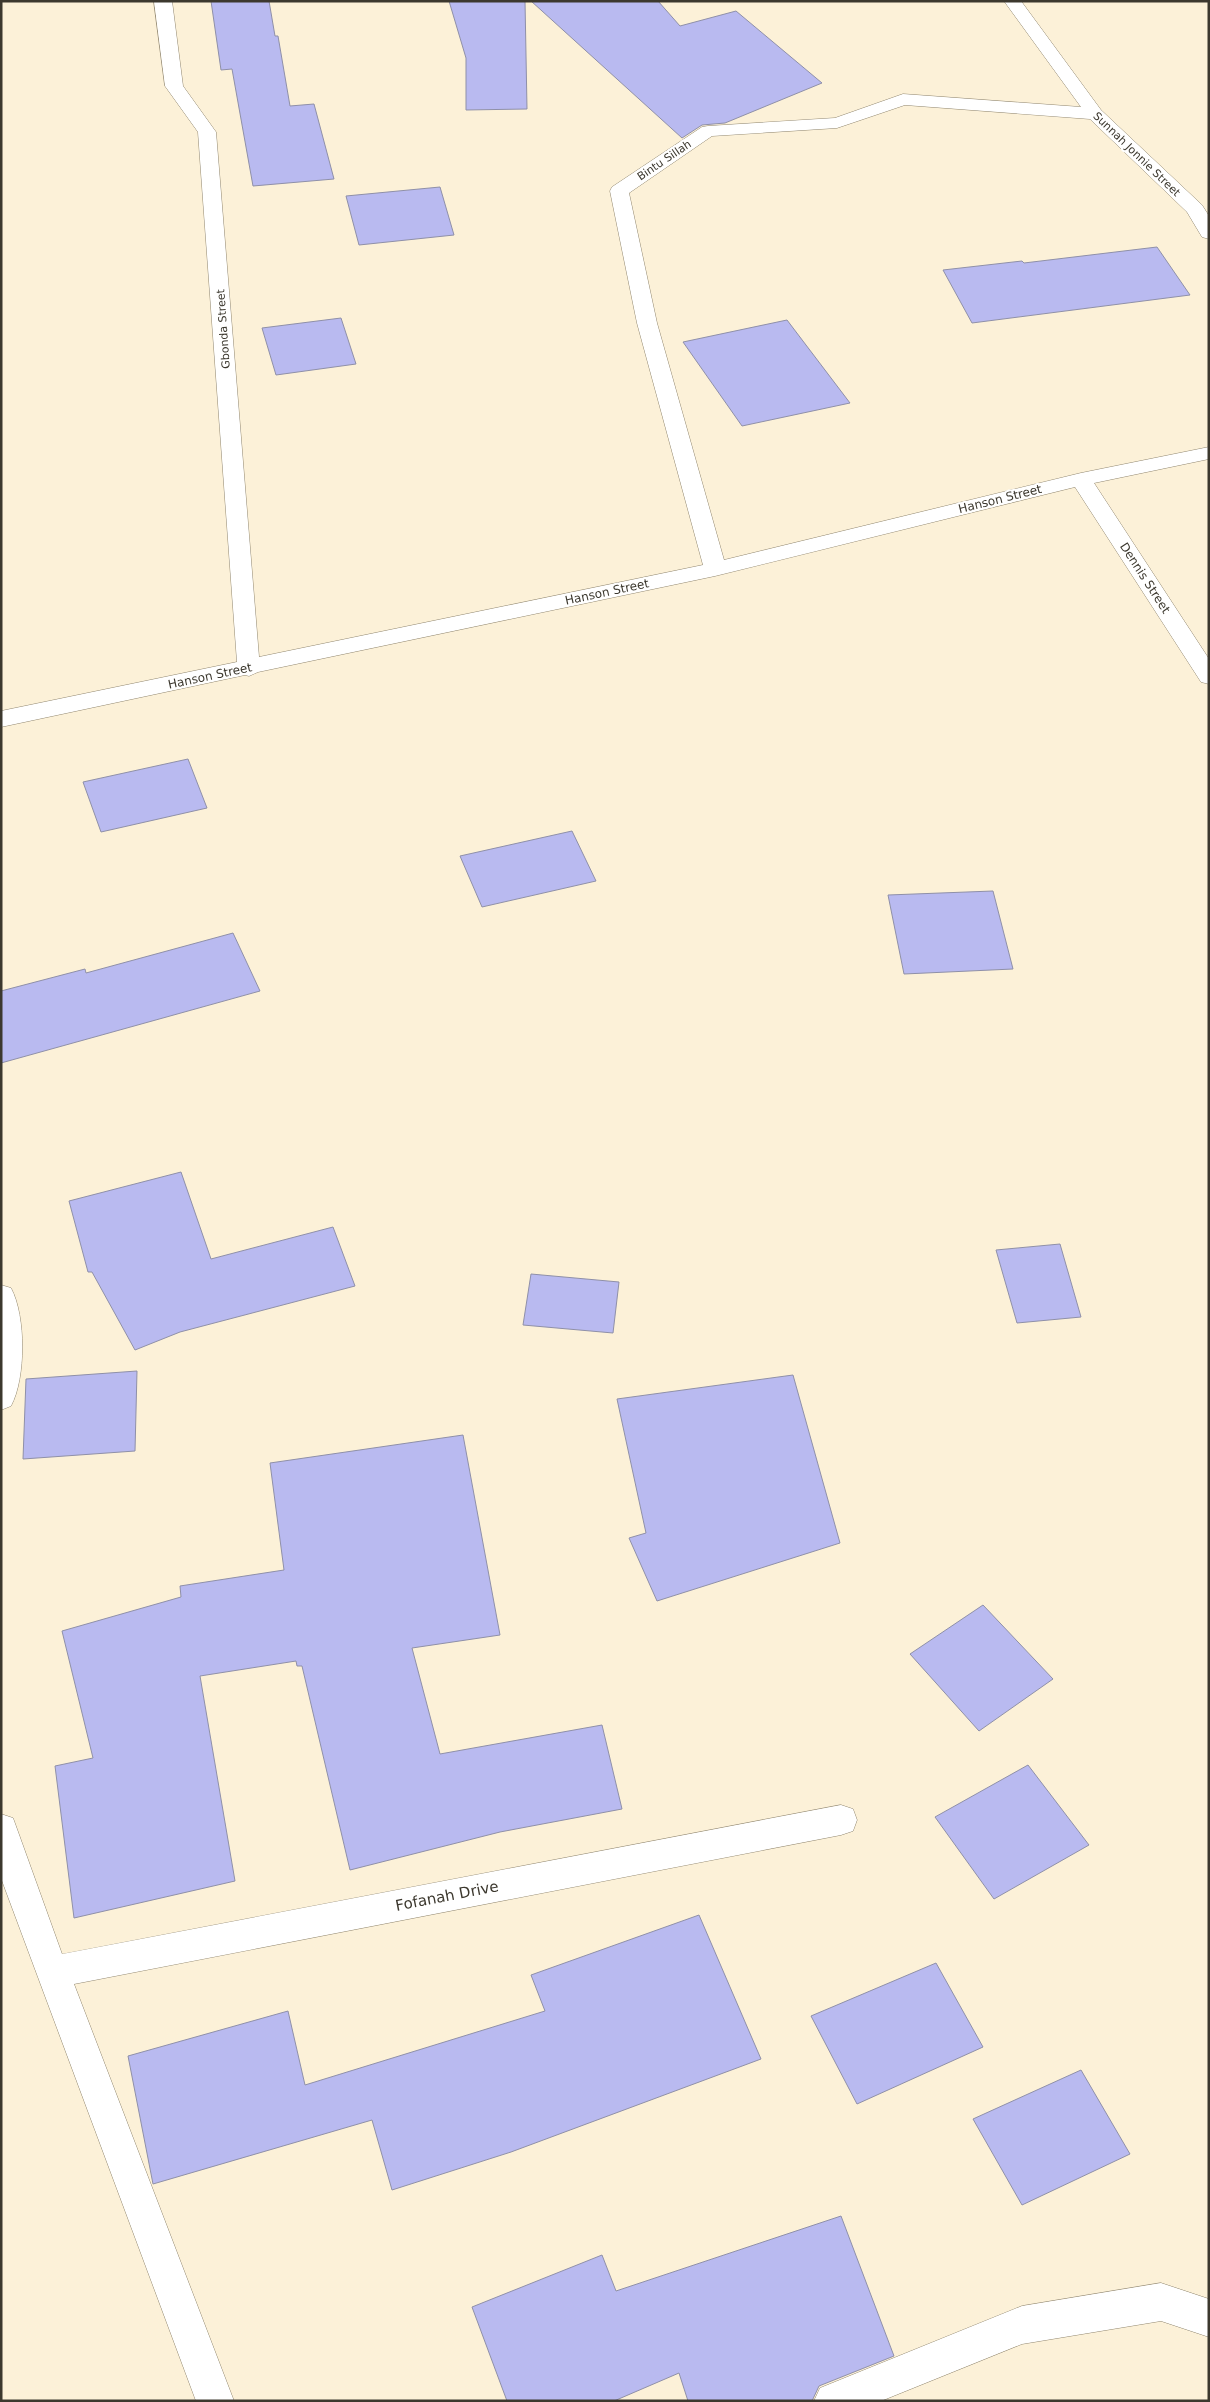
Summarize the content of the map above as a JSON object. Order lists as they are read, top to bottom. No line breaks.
{"streets":{"street":["Sunnah Jonnie Street","Bintu Sillah","Gbonda Street","Hanson Street","Dennis Street","Fofanah Drive"]},"crossings":[["Sunnah Jonnie Street","Bintu Sillah"],["Bintu Sillah","Hanson Street"],["Gbonda Street","Hanson Street"],["Hanson Street","Dennis Street"]]}
